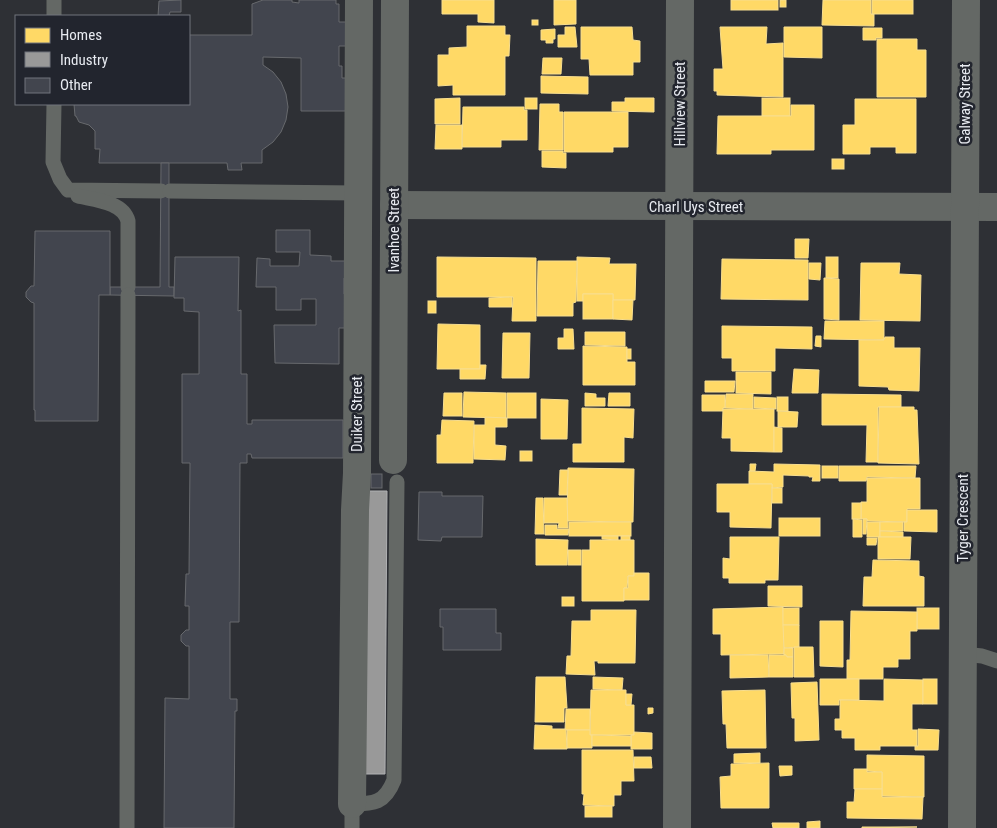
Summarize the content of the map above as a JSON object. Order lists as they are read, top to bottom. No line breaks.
{"streets":{"street":["Hillview Street","Galway Street","Charl Uys Street","Ivanhoe Street","Duiker Street","Tyger Crescent"]},"crossings":[["Hillview Street","Charl Uys Street"],["Galway Street","Charl Uys Street"],["Galway Street","Tyger Crescent"],["Charl Uys Street","Ivanhoe Street"],["Charl Uys Street","Tyger Crescent"]],"legend":["Homes","Industry","Other"]}
